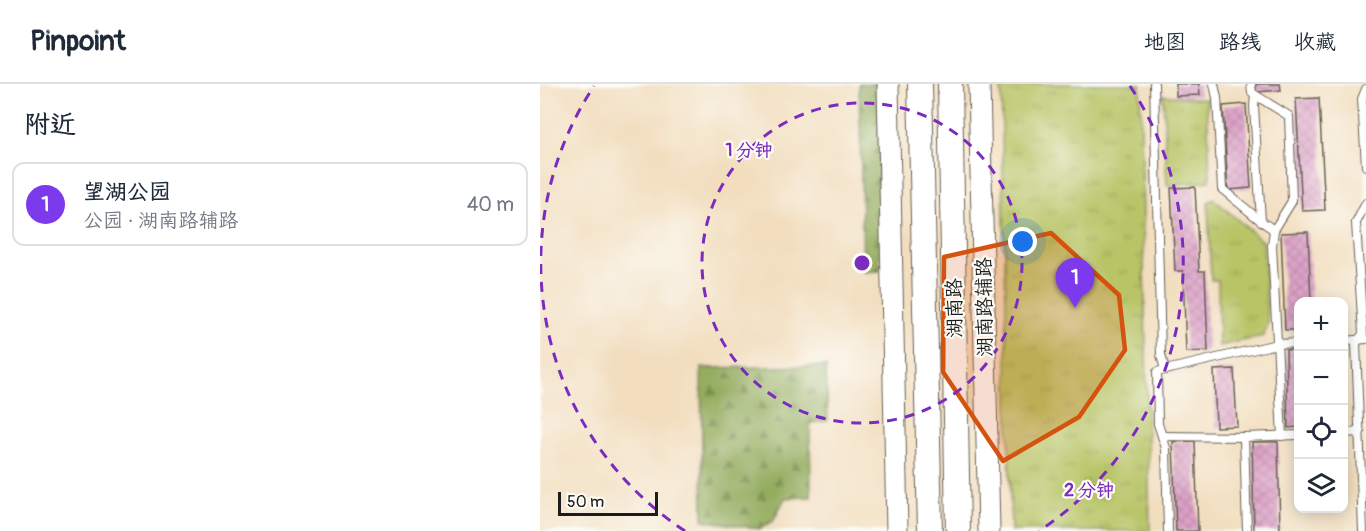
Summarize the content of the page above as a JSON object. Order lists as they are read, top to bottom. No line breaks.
{"streets":{"main road":["湖南路"],"street":["湖南路辅路"]},"scale_bar":"50 m","page":{"header":"Pinpoint","nav":["地图","路线","收藏"],"heading":"附近","list":[{"mark":"1","name":"望湖公园","note":"公园 · 湖南路辅路","value":"40 m"}],"pins":"1","map_buttons":["+","−"],"scale":"50 m"},"rings":["1 分钟","2 分钟"]}
